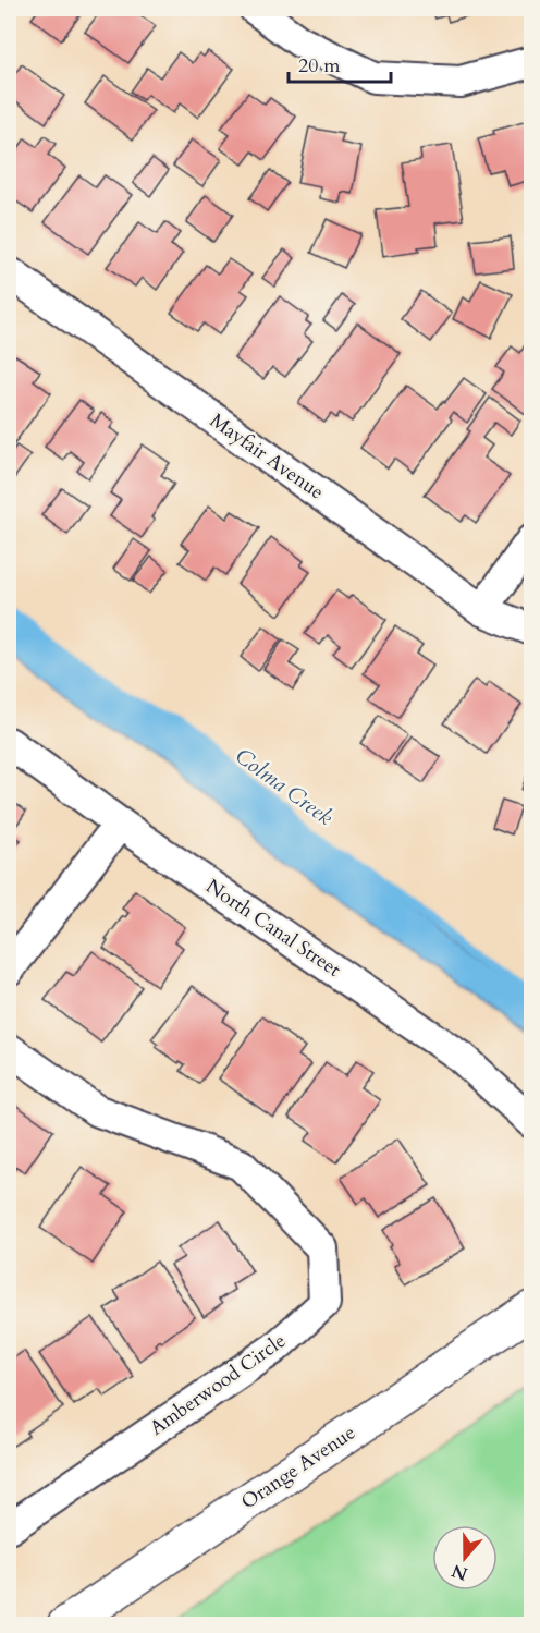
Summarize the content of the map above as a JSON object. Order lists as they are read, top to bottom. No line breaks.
{"streets":{"street":["Mayfair Avenue","North Canal Street","Amberwood Circle","Orange Avenue"]},"water":["Colma Creek"],"scale_bar":"20 m","north":"bottom"}
